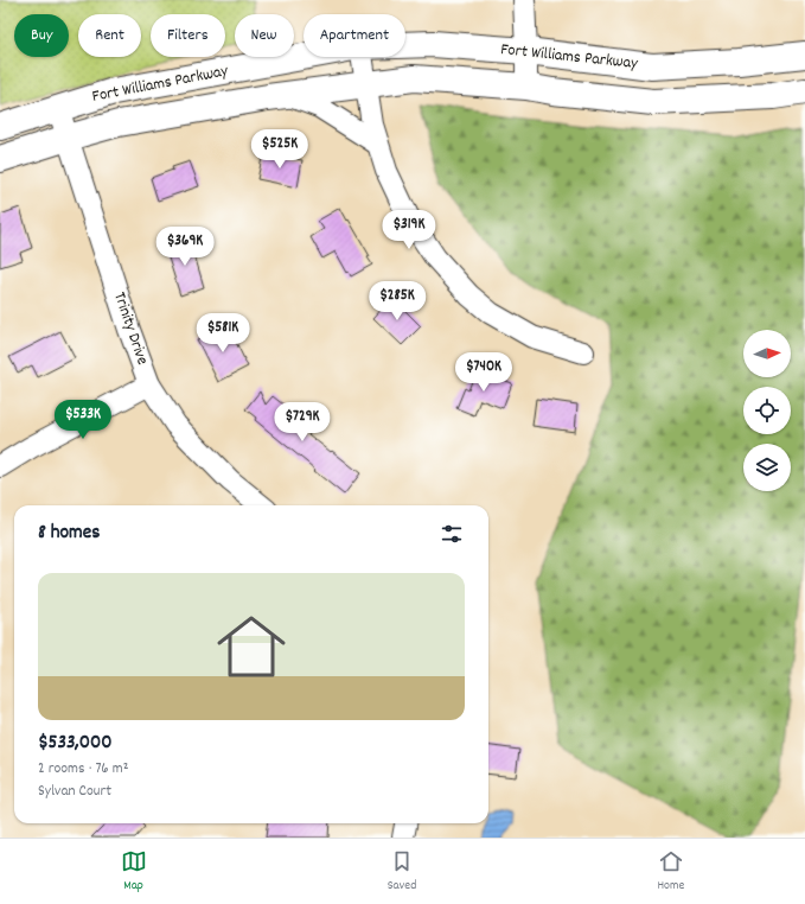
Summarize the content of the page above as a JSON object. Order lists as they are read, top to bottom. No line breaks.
{"streets":{"street":["Fort Williams Parkway","Trinity Drive"]},"crossings":[["Fort Williams Parkway","Trinity Drive"]],"north":"right","page":{"chip":["Buy","Rent","Filters","New","Apartment"],"price":["$525K","$319K","$369K","$285K","$581K","$740K","$533K","$729K"],"heading":"8 homes","list":[{"name":"$533,000","note":"2 rooms · 76 m² · Sylvan Court"}],"tabs":["Map","Saved","Home"]}}
